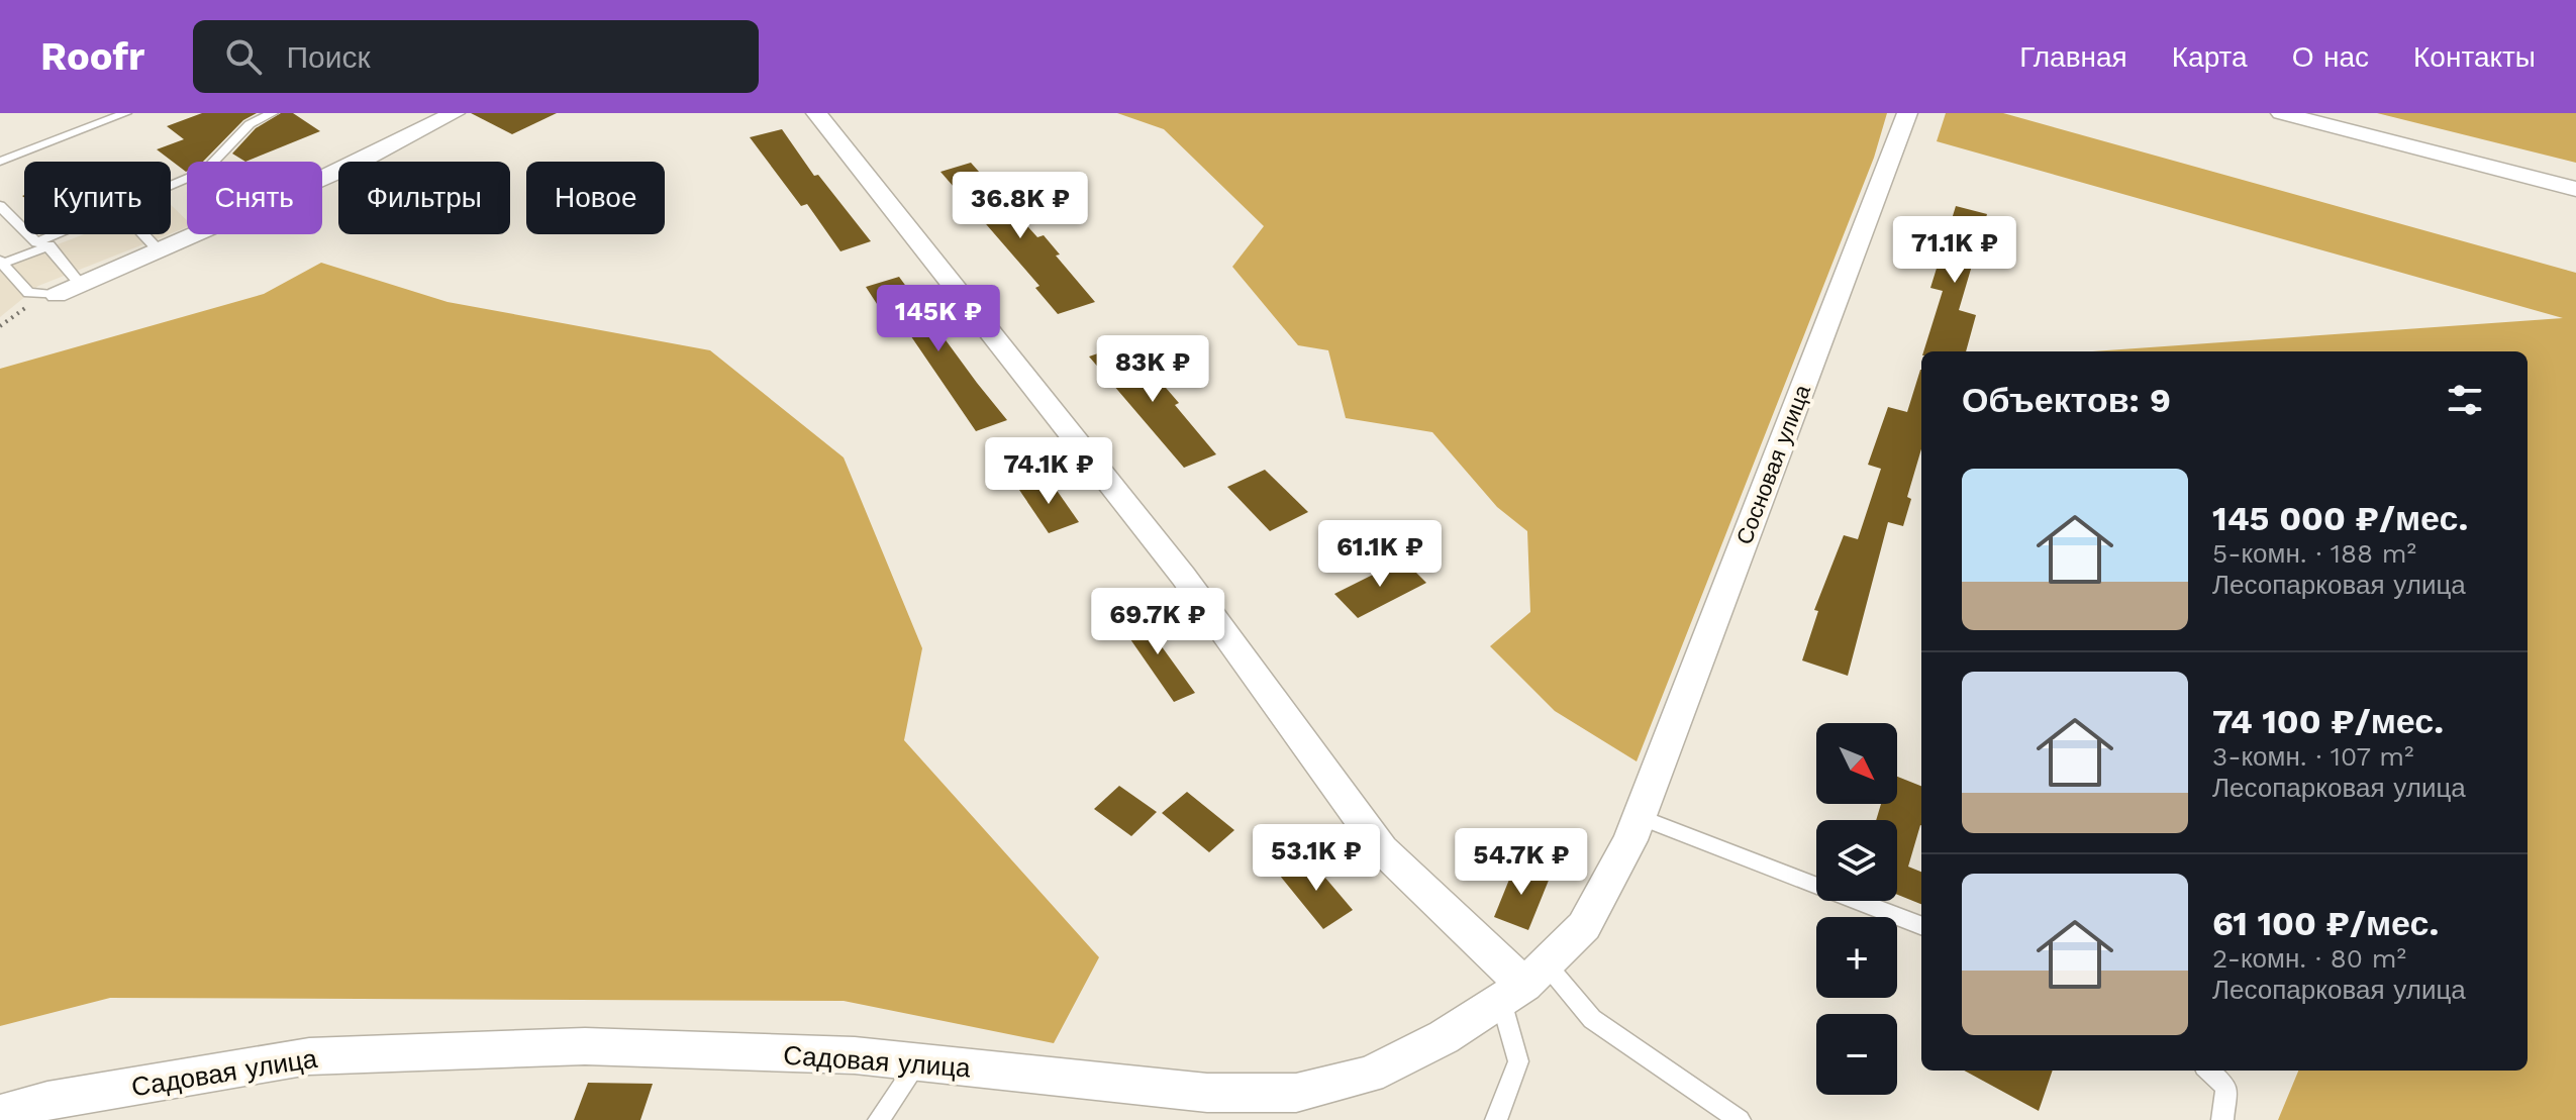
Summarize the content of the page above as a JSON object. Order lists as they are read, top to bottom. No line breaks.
{"streets":{"street":["Сосновая улица","Садовая улица"]},"crossings":[["Сосновая улица","Садовая улица"]],"north":"bottom right","page":{"header":"Roofr","search":"Поиск","nav":["Главная","Карта","О нас","Контакты"],"chip":["Купить","Снять","Фильтры","Новое"],"price":["36.8K ₽","71.1K ₽","145K ₽","83K ₽","74.1K ₽","61.1K ₽","69.7K ₽","53.1K ₽","54.7K ₽"],"heading":"Объектов: 9","list":[{"name":"145 000 ₽/мес.","note":"5-комн. · 188 m² · Лесопарковая улица"},{"name":"74 100 ₽/мес.","note":"3-комн. · 107 m² · Лесопарковая улица"},{"name":"61 100 ₽/мес.","note":"2-комн. · 80 m² · Лесопарковая улица"}],"map_buttons":["+","−"]}}
